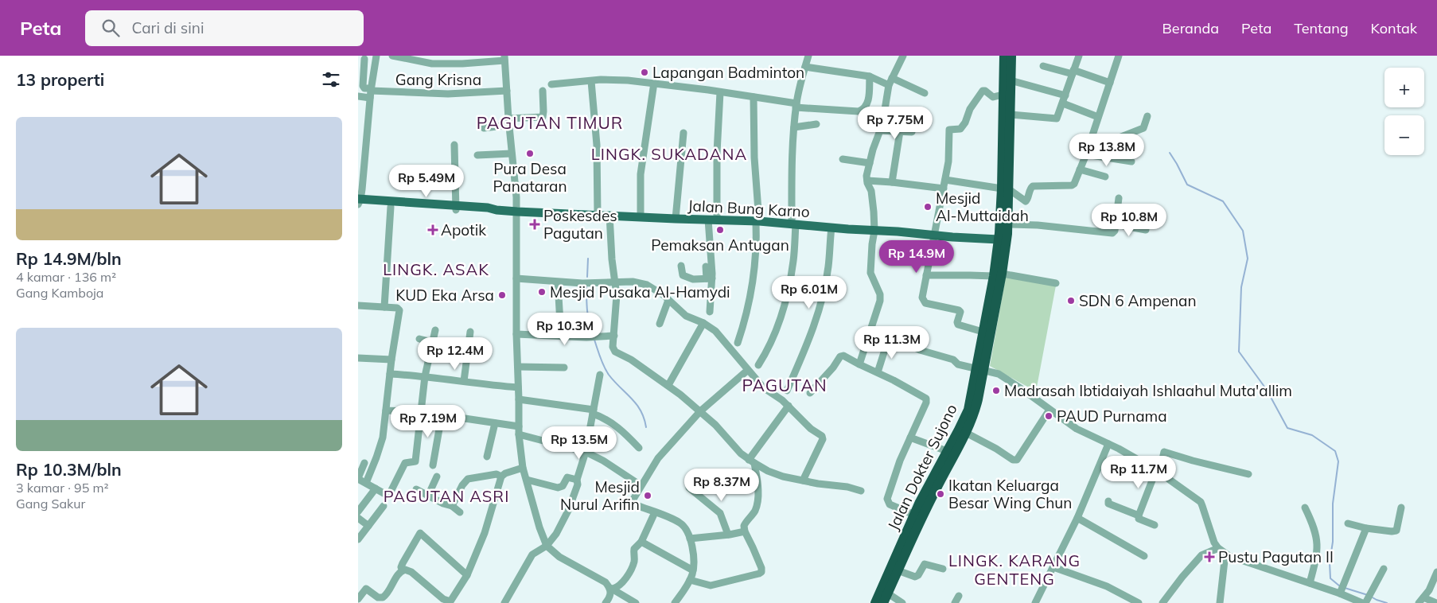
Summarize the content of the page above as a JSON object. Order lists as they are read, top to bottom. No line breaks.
{"streets":{"highway":["Jalan Dokter Sujono"],"main road":["Jalan Bung Karno"],"street":["Gang Krisna"]},"crossings":[["Jalan Bung Karno","Jalan Dokter Sujono"]],"districts":["PAGUTAN TIMUR","LINGK. SUKADANA","LINGK. ASAK","PAGUTAN","PAGUTAN ASRI","LINGK. KARANG GENTENG"],"places":{"other":["Lapangan Badminton","Pura Desa Panataran","Mesjid Al-Muttaidah","Pemaksan Antugan","Mesjid Pusaka Al-Hamydi","KUD Eka Arsa","SDN 6 Ampenan","Madrasah Ibtidaiyah Ishlaahul Muta'allim","PAUD Purnama","Ikatan Keluarga Besar Wing Chun","Mesjid Nurul Arifin"],"health":["Poskesdes Pagutan","Apotik","Pustu Pagutan II"]},"page":{"header":"Peta","search":"Cari di sini","nav":["Beranda","Peta","Tentang","Kontak"],"heading":"13 properti","map_buttons":["+","−"],"list":[{"name":"Rp 14.9M/bln","note":"4 kamar · 136 m² · Gang Kamboja"},{"name":"Rp 10.3M/bln","note":"3 kamar · 95 m² · Gang Sakur"}],"price":["Rp 7.75M","Rp 13.8M","Rp 5.49M","Rp 10.8M","Rp 14.9M","Rp 6.01M","Rp 10.3M","Rp 11.3M","Rp 12.4M","Rp 7.19M","Rp 13.5M","Rp 11.7M","Rp 8.37M"]}}
